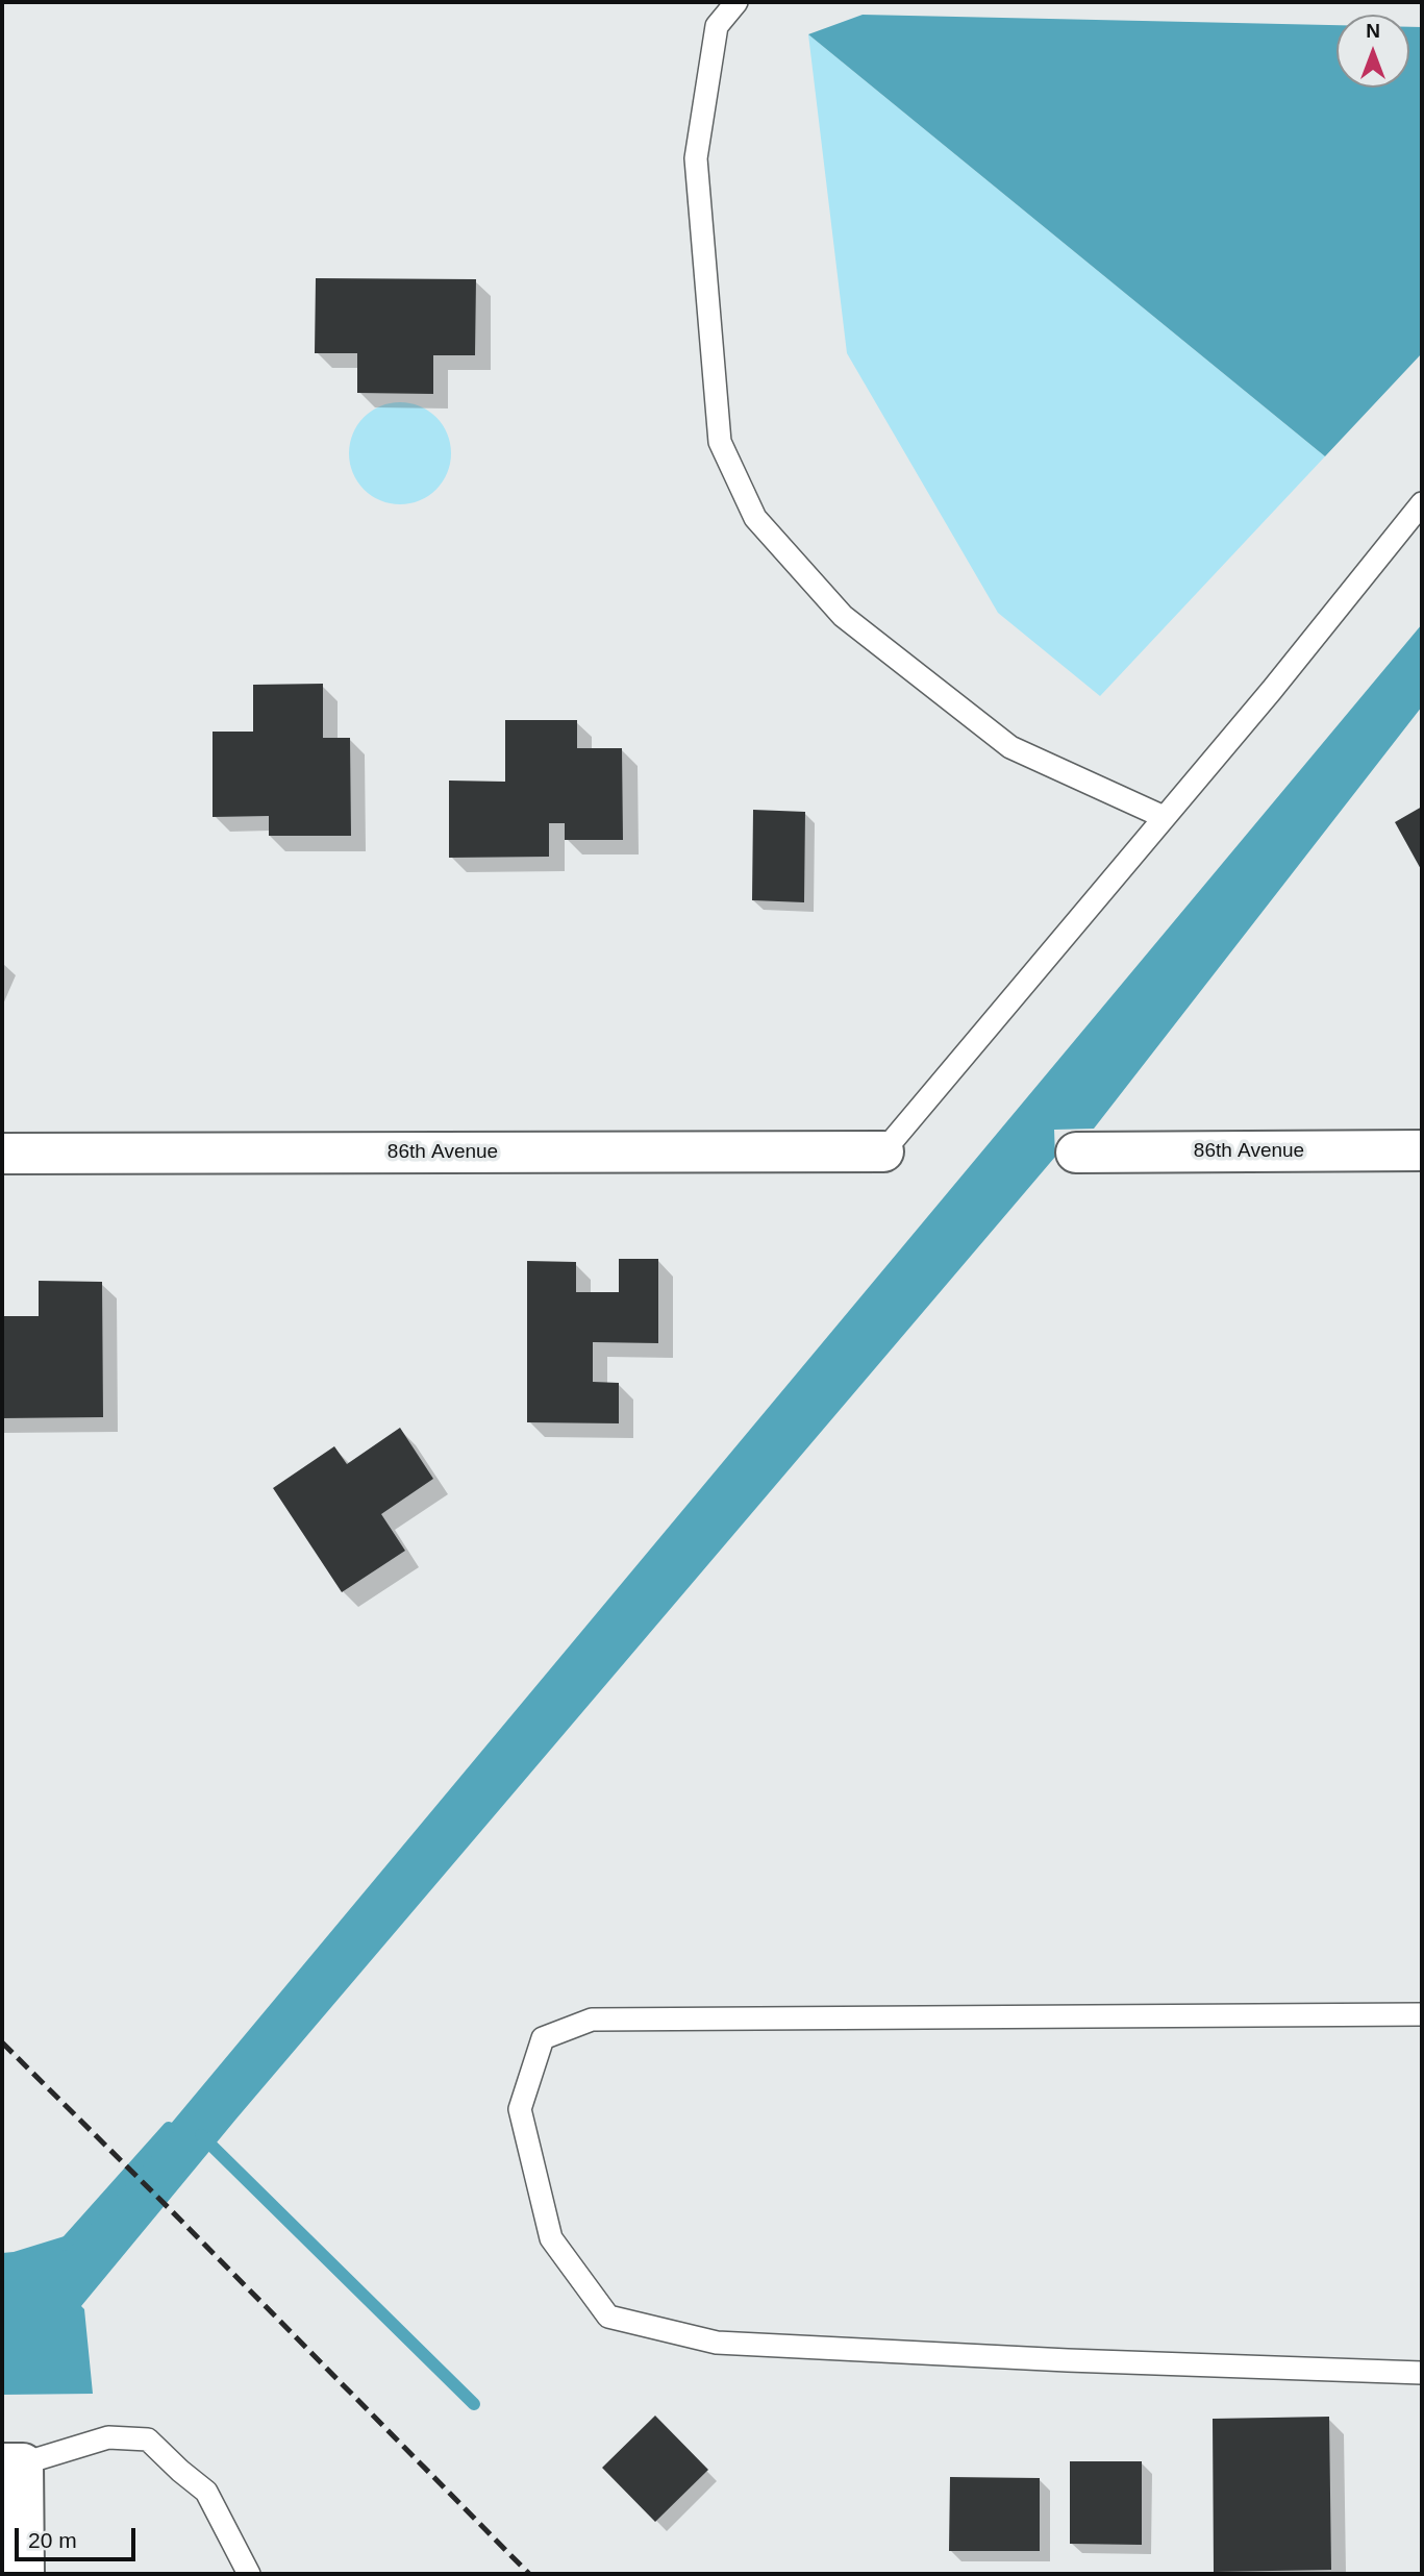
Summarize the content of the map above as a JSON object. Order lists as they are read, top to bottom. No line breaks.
{"streets":{"street":["86th Avenue"]},"scale_bar":"20 m","north":"top"}
